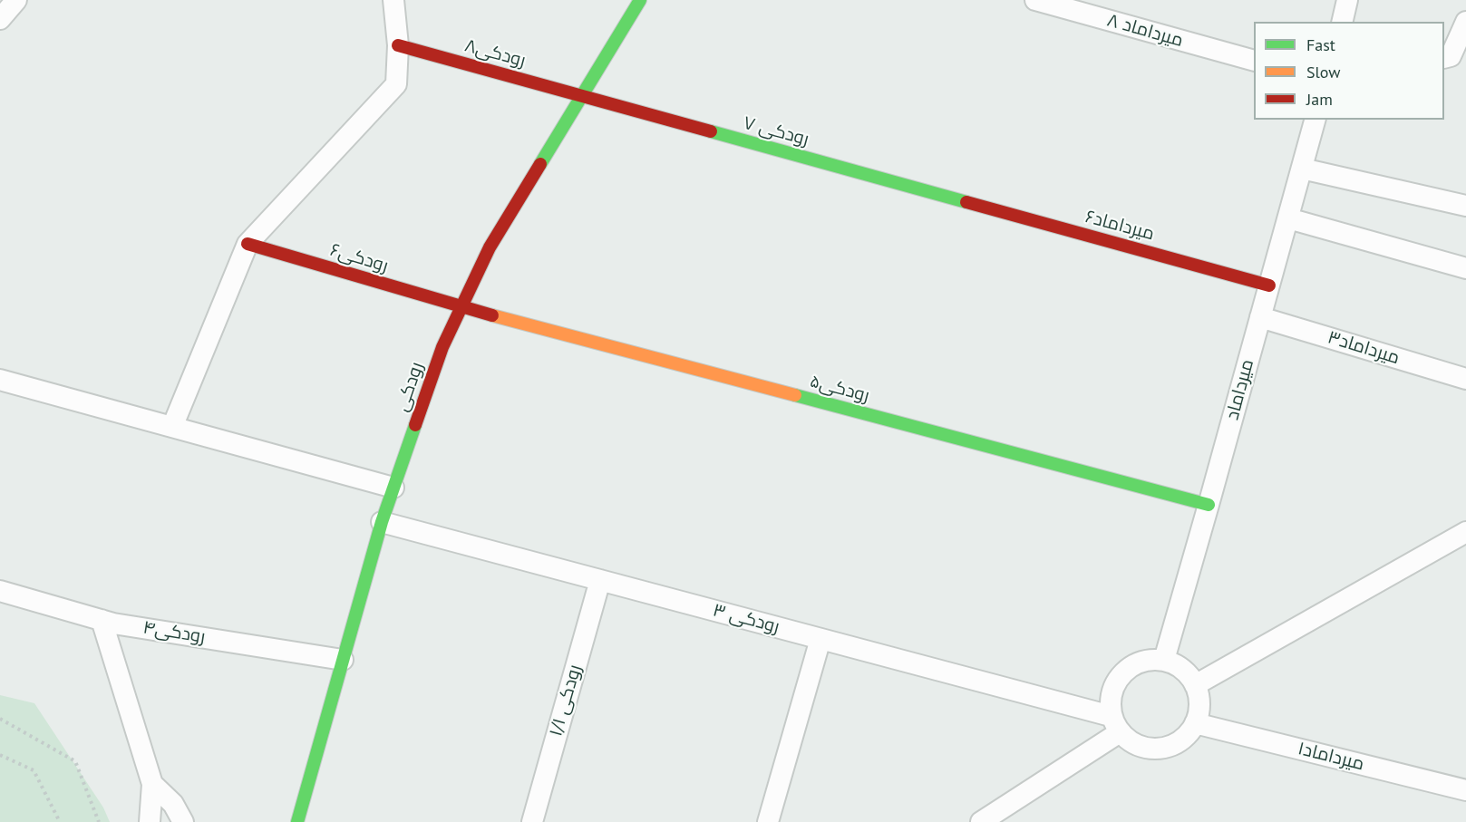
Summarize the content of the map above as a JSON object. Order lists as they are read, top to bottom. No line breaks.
{"streets":{"street":["میرداماد ۸","رودکی۸","رودکی ۷","میرداماد۶","رودکی۶","میرداماد۳","رودکی","رودکی۵","میرداماد","رودکی ۳","رودکی۴","رودکی ۱/۱","میرداماد۱"]},"crossings":[["رودکی۸","رودکی ۷"],["رودکی۸","رودکی"],["رودکی ۷","میرداماد۶"],["رودکی ۷","رودکی"],["میرداماد۶","میرداماد"],["رودکی۶","رودکی"],["رودکی۶","رودکی۵"],["میرداماد۳","میرداماد"],["رودکی","رودکی۵"],["رودکی","رودکی ۳"],["رودکی","رودکی۴"],["رودکی۵","میرداماد"],["میرداماد","رودکی ۳"],["میرداماد","میرداماد۱"],["رودکی ۳","رودکی ۱/۱"],["رودکی ۳","میرداماد۱"]],"legend":["Fast","Slow","Jam"]}
